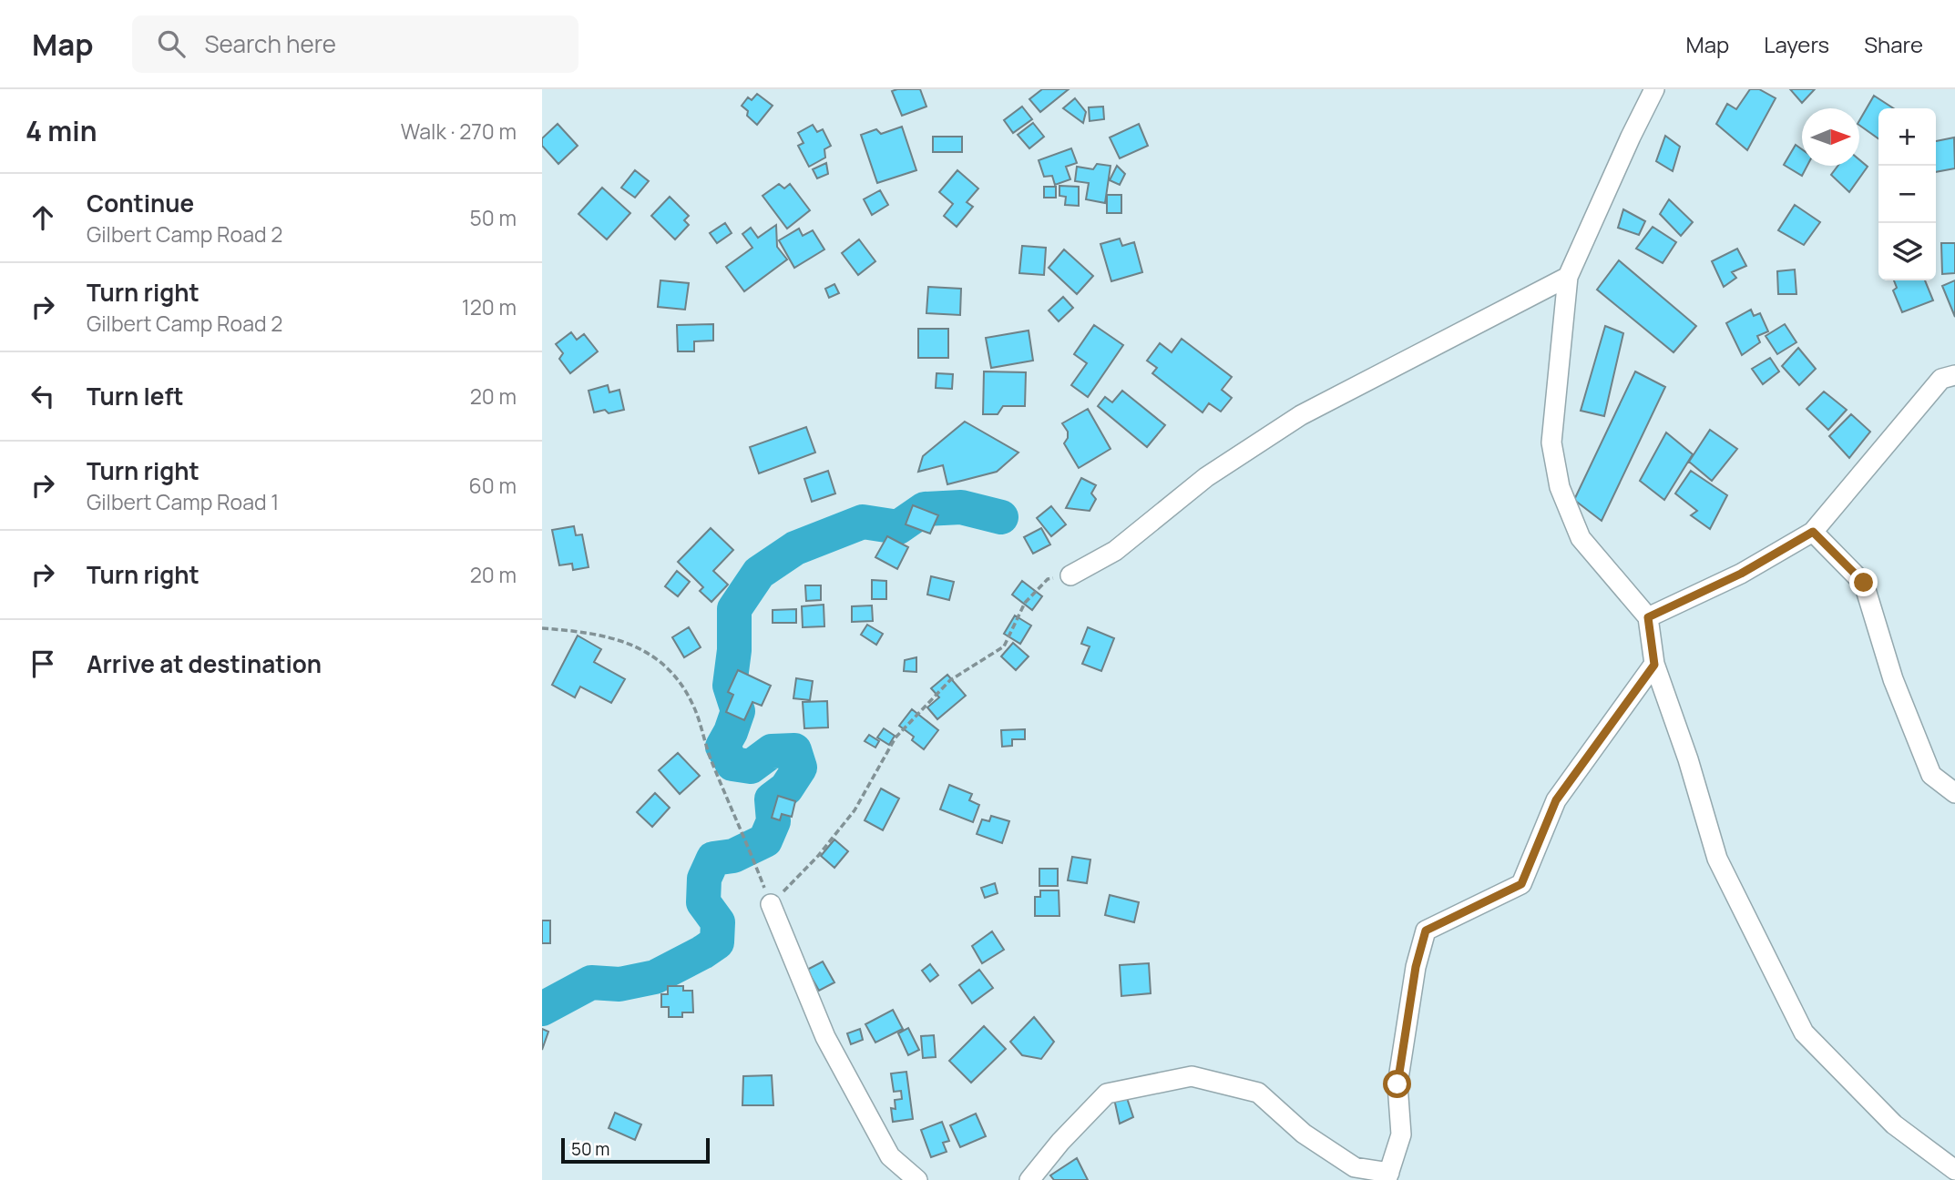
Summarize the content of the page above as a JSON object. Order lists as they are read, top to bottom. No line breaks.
{"scale_bar":"50 m","north":"right","page":{"header":"Map","search":"Search here","nav":["Map","Layers","Share"],"heading":["4 min","Walk · 270 m"],"map_buttons":["+","−"],"list":[["Continue","Gilbert Camp Road 2","50 m"],["Turn right","Gilbert Camp Road 2","120 m"],["Turn left","20 m"],["Turn right","Gilbert Camp Road 1","60 m"],["Turn right","20 m"],"Arrive at destination"],"scale":"50 m"}}
